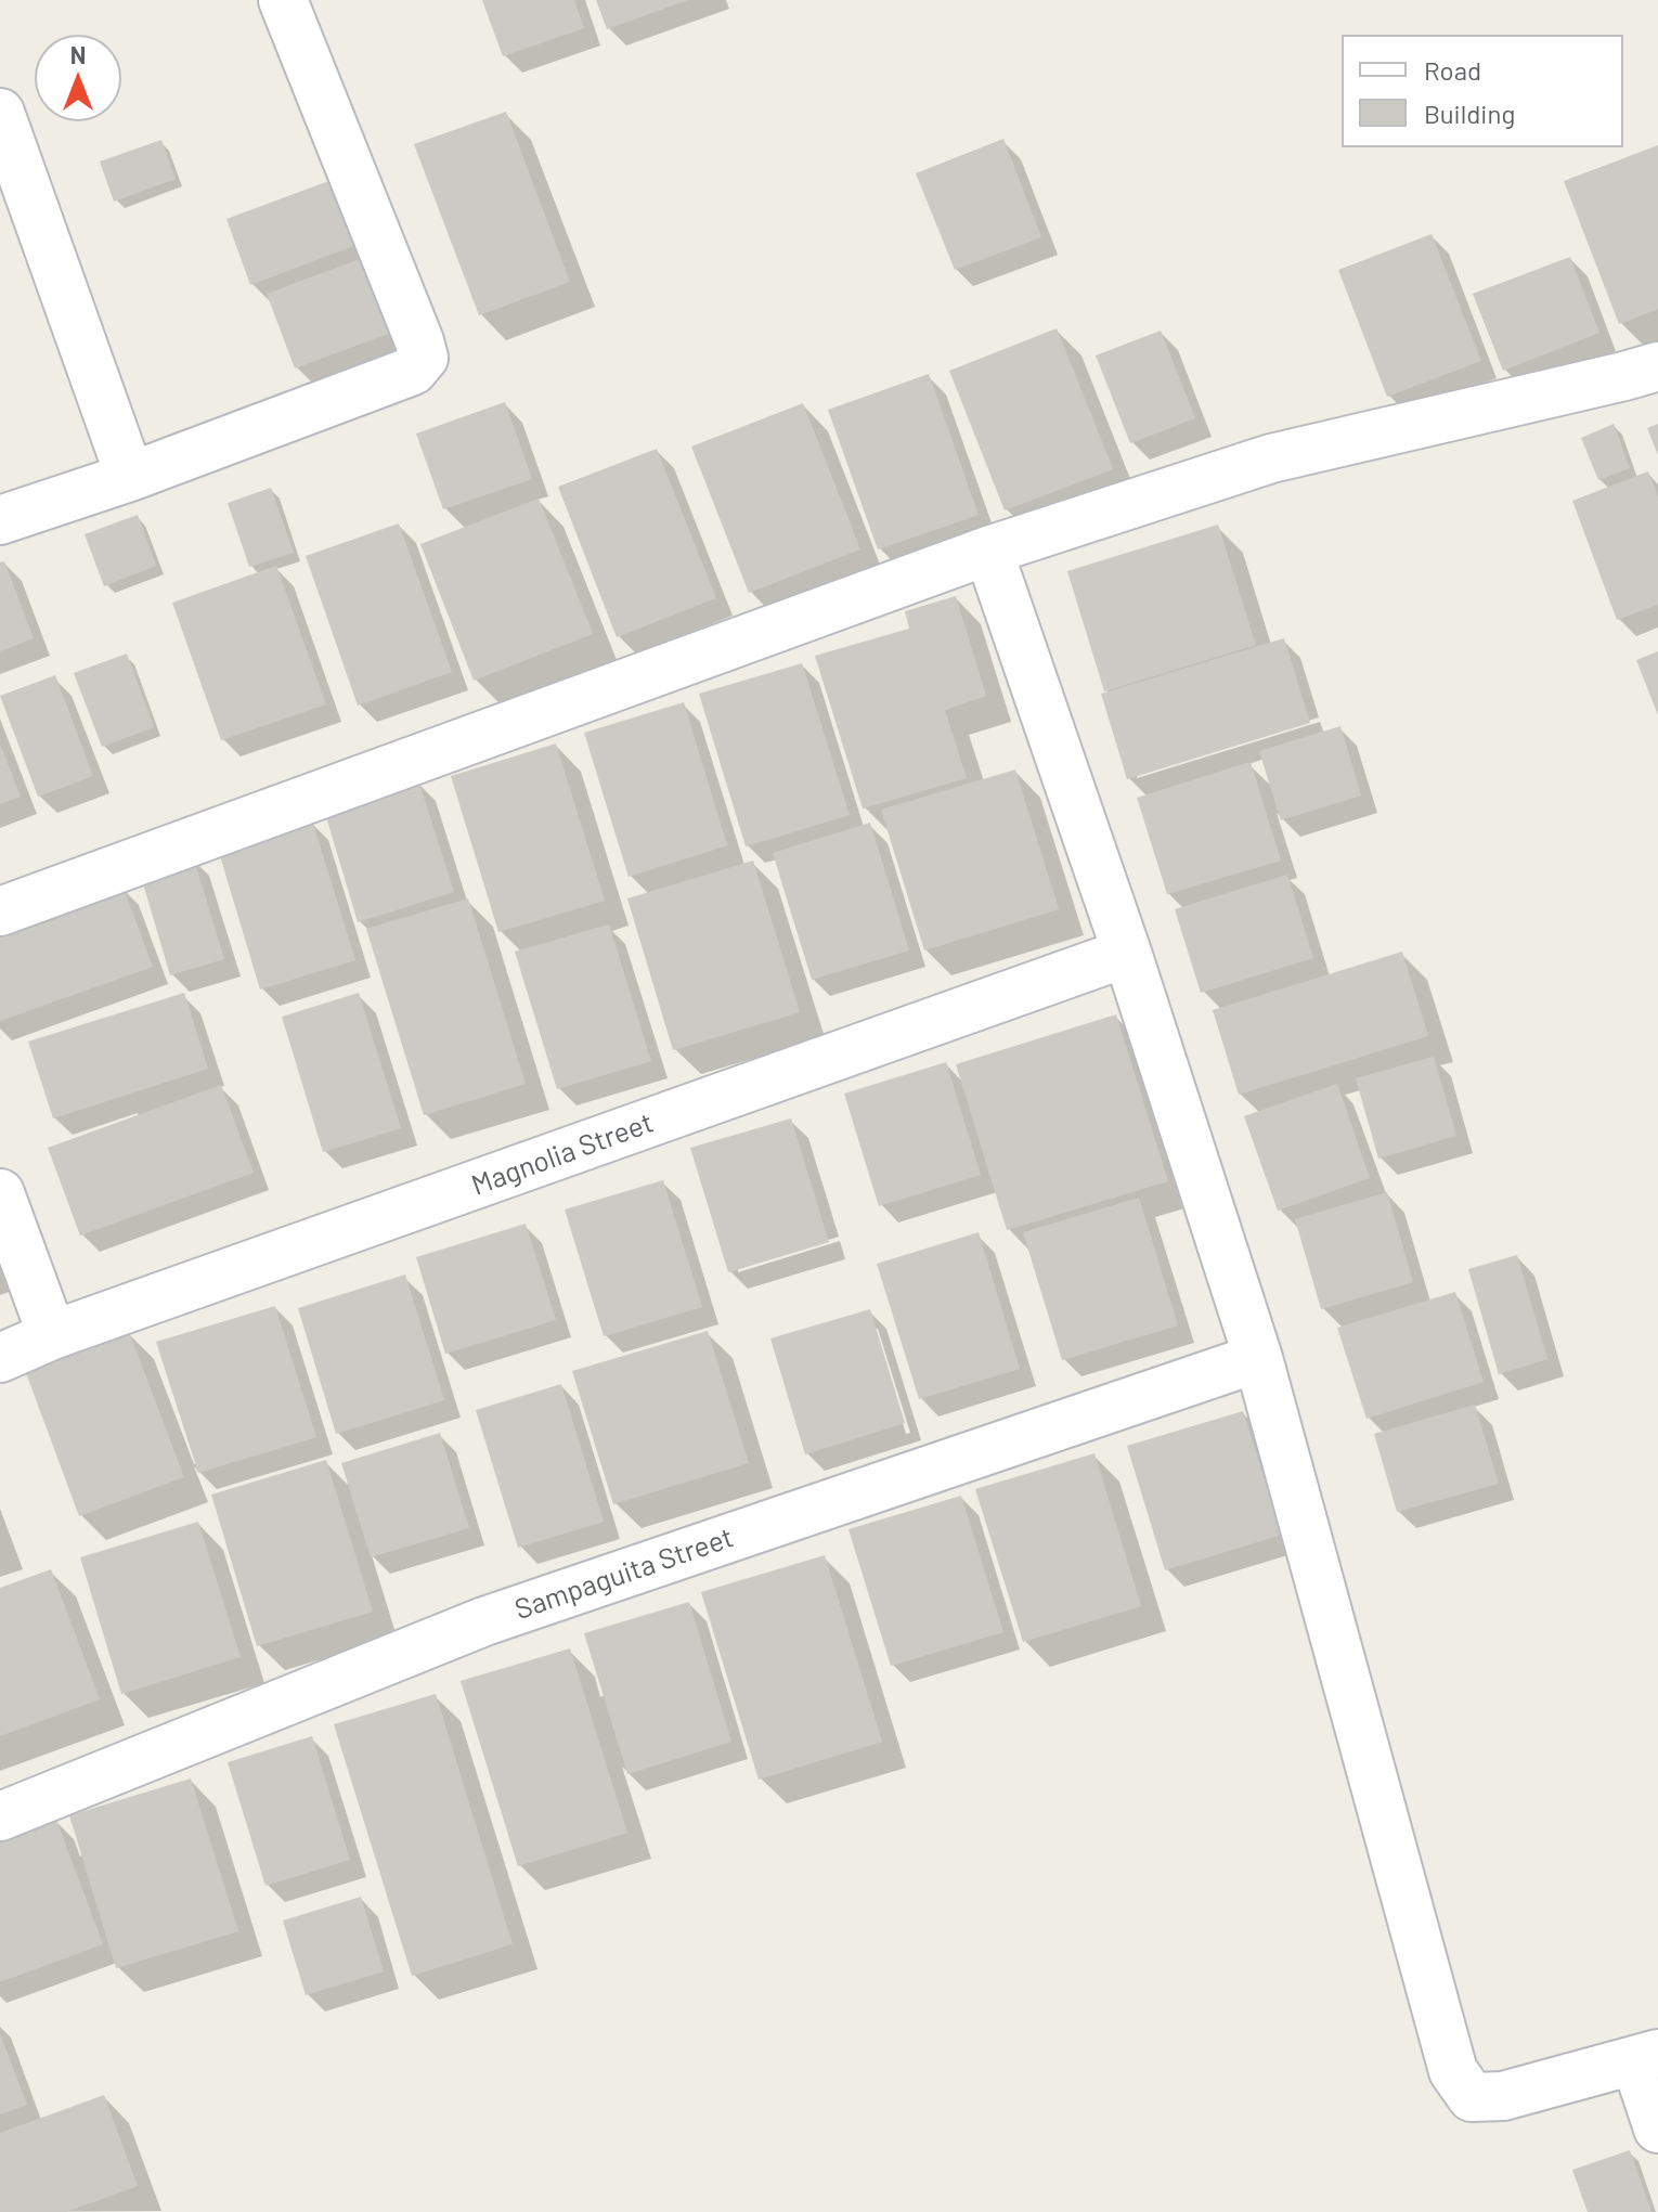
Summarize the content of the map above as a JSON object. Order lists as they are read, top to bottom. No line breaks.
{"streets":{"street":["Magnolia Street","Sampaguita Street"]},"legend":["Road","Building"],"north":"top"}
